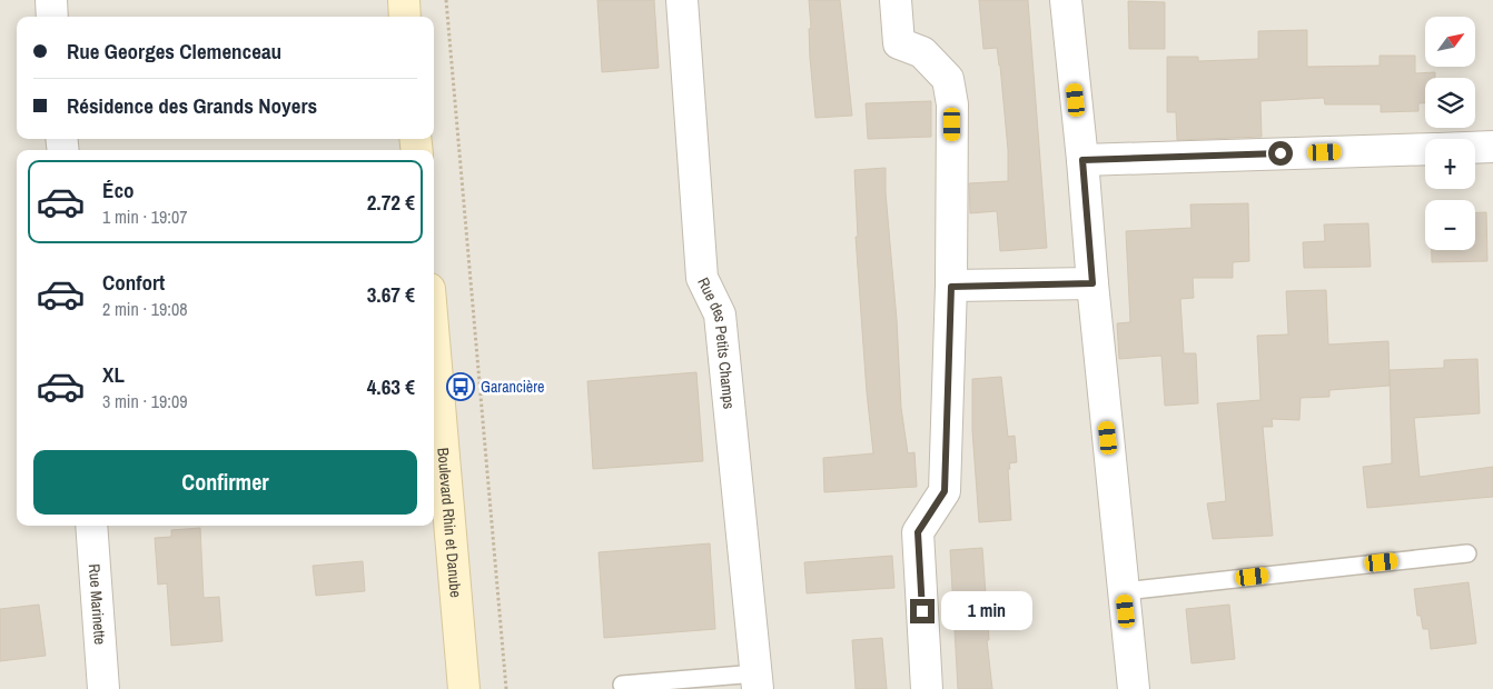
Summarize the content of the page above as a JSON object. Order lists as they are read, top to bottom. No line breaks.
{"streets":{"main road":["Boulevard Rhin et Danube"],"street":["Rue des Petits Champs","Rue Marinette"]},"places":{"bus stop":["Garancière"]},"north":"top right","page":{"map_buttons":["+","−"],"banner":["Rue Georges Clemenceau","Résidence des Grands Noyers"],"list":[{"name":"Éco","note":"1 min · 19:07","value":"2.72 €"},{"name":"Confort","note":"2 min · 19:08","value":"3.67 €"},{"name":"XL","note":"3 min · 19:09","value":"4.63 €"}],"buttons":"Confirmer","bubble":"1 min"}}
